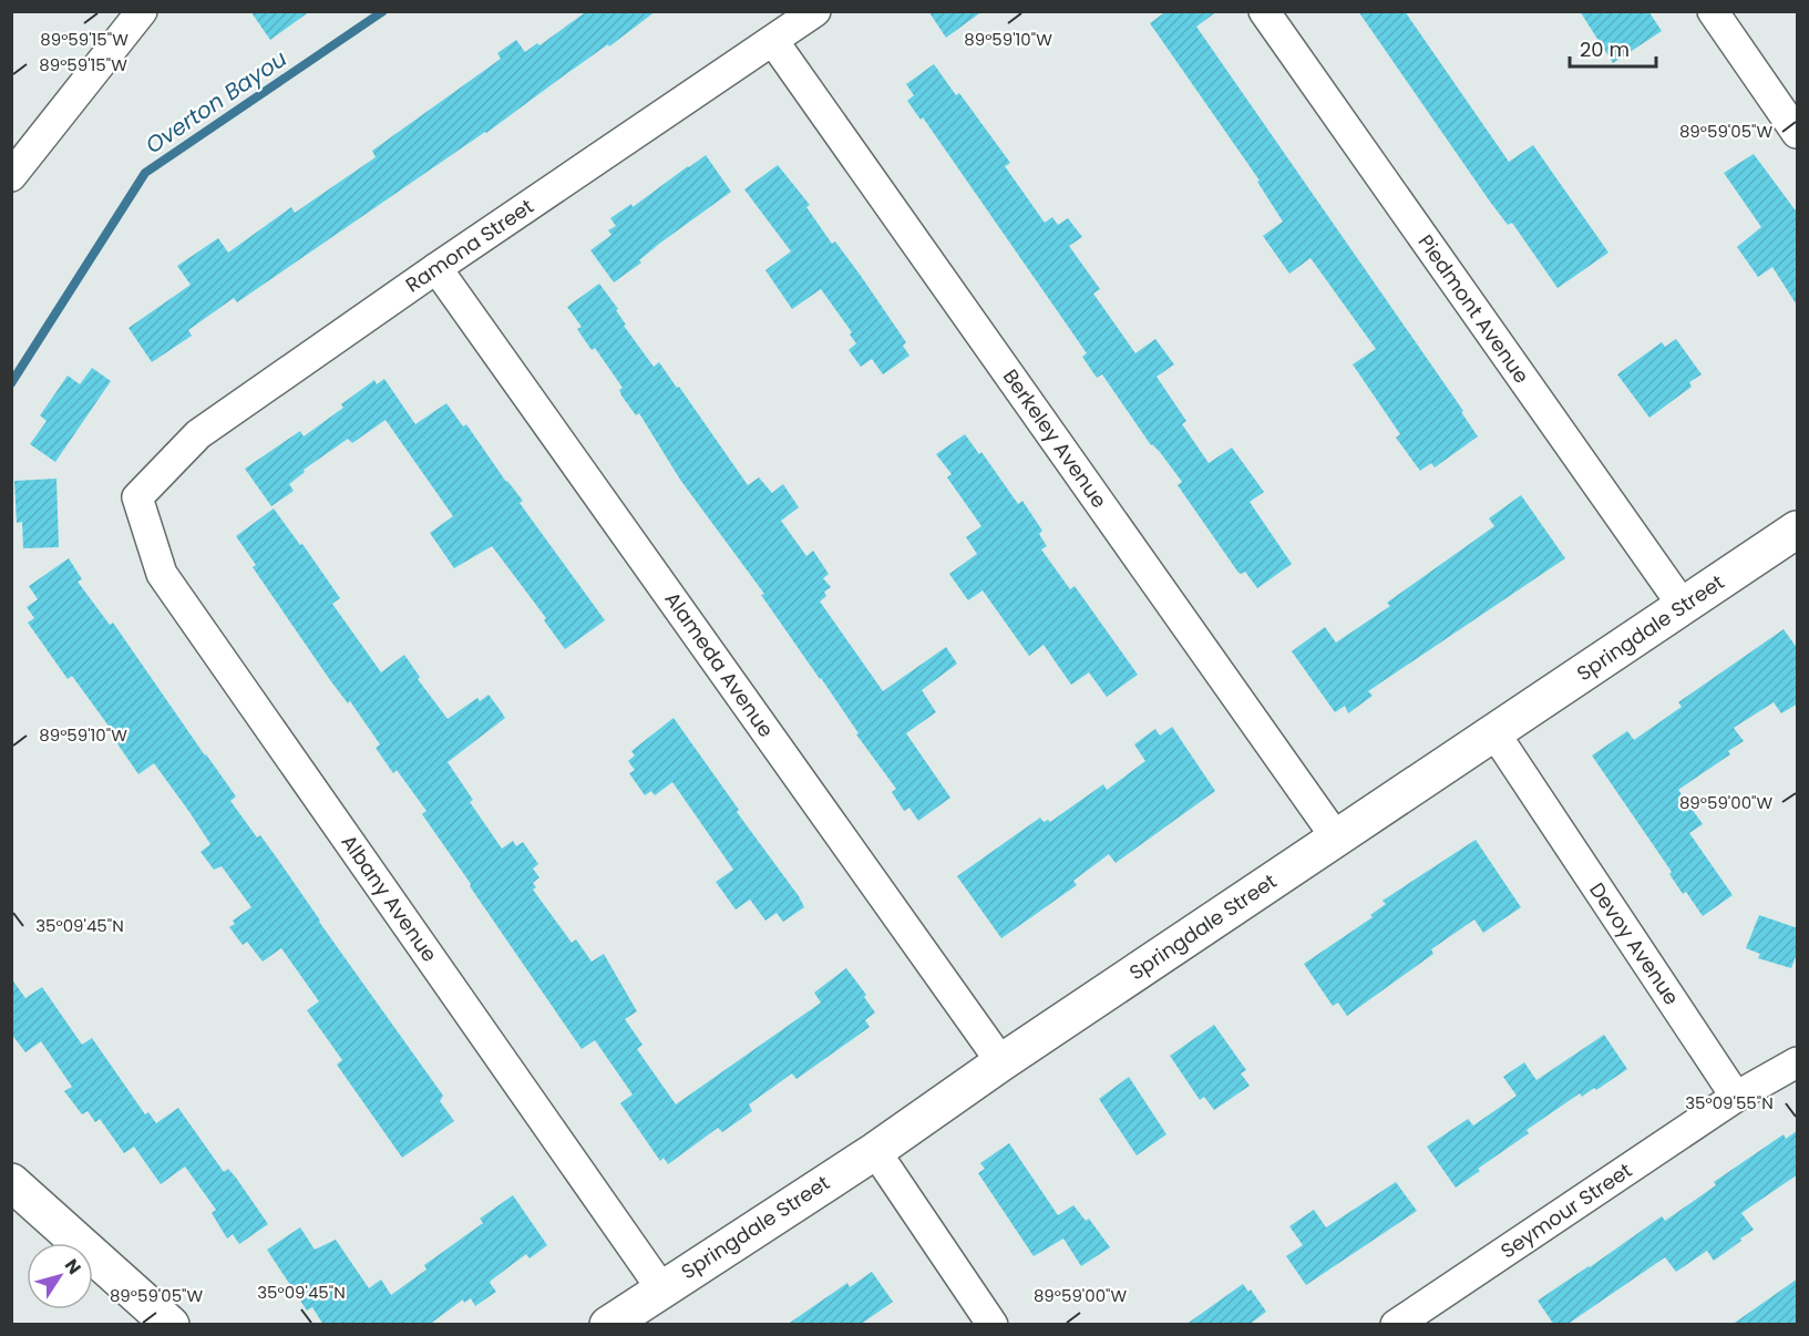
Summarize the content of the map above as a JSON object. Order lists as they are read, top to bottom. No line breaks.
{"streets":{"street":["Ramona Street","Piedmont Avenue","Berkeley Avenue","Springdale Street","Alameda Avenue","Albany Avenue","Devoy Avenue","Seymour Street"]},"crossings":[["Ramona Street","Berkeley Avenue"],["Ramona Street","Alameda Avenue"],["Ramona Street","Albany Avenue"],["Piedmont Avenue","Springdale Street"],["Berkeley Avenue","Springdale Street"],["Springdale Street","Alameda Avenue"],["Springdale Street","Albany Avenue"],["Springdale Street","Devoy Avenue"],["Devoy Avenue","Seymour Street"]],"water":["Overton Bayou"],"scale_bar":"20 m","north":"top right","coordinates":["89°59'15\"W","89°59'10\"W","89°59'05\"W","89°59'00\"W","35°09'45\"N","35°09'55\"N"]}
